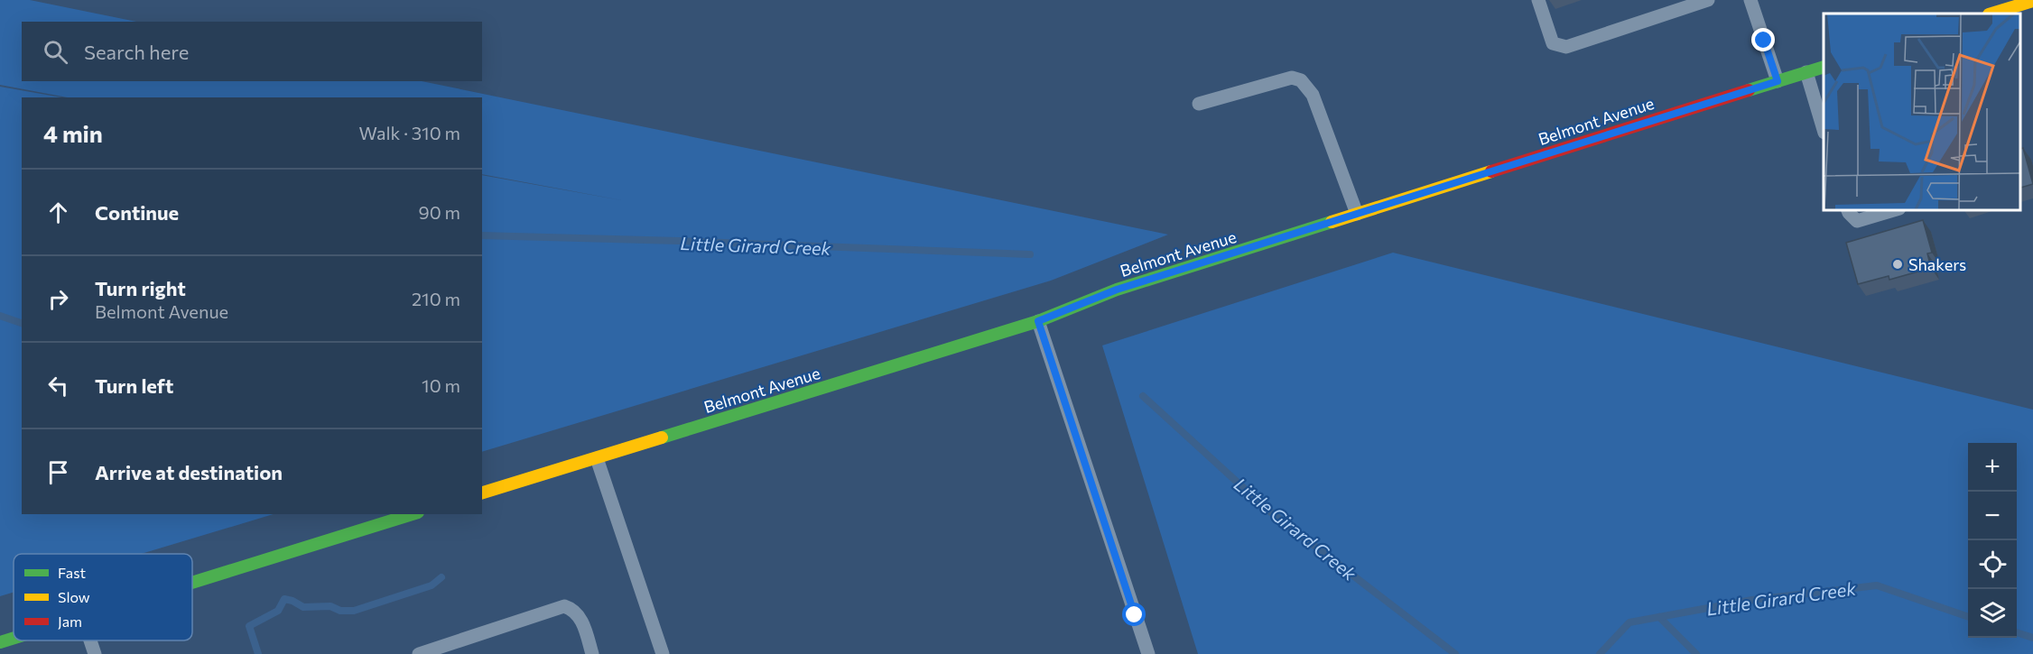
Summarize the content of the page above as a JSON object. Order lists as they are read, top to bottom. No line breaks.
{"streets":{"main road":["Belmont Avenue"]},"water":["Little Girard Creek"],"places":["Shakers"],"legend":["Fast","Slow","Jam"],"page":{"search":"Search here","heading":["4 min","Walk · 310 m"],"list":[["Continue","90 m"],["Turn right","Belmont Avenue","210 m"],["Turn left","10 m"],"Arrive at destination"],"map_buttons":["+","−"]}}
